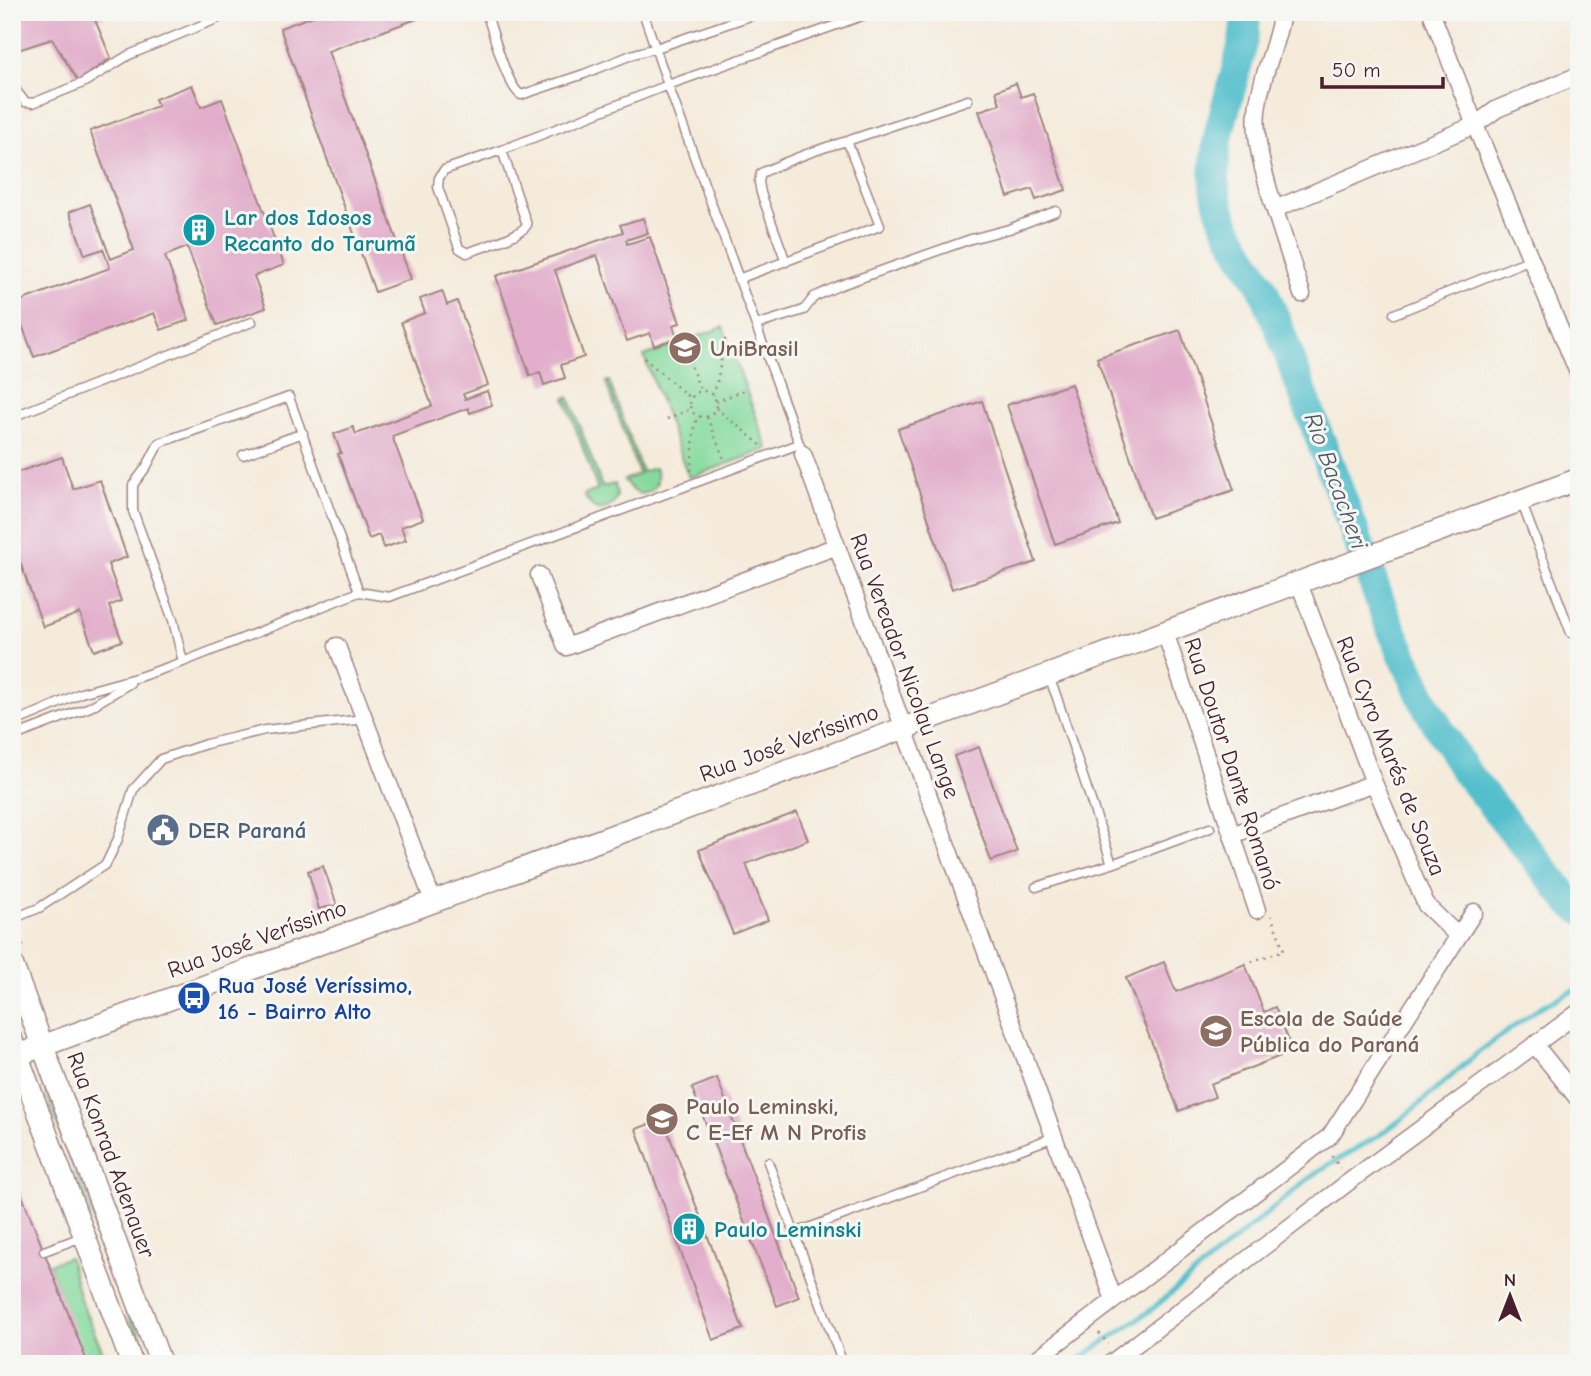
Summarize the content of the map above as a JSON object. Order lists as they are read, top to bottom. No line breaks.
{"streets":{"street":["Rua Vereador Nicolau Lange","Rua José Veríssimo","Rua Cyro Marés de Souza","Rua Doutor Dante Romanó","Rua Konrad Adenauer"]},"crossings":[["Rua Vereador Nicolau Lange","Rua José Veríssimo"],["Rua José Veríssimo","Rua Cyro Marés de Souza"],["Rua José Veríssimo","Rua Doutor Dante Romanó"],["Rua José Veríssimo","Rua Konrad Adenauer"]],"water":["Rio Bacacheri"],"places":{"building":["Lar dos Idosos Recanto do Tarumã","Paulo Leminski"],"school or university":["UniBrasil","Escola de Saúde Pública do Paraná","Paulo Leminski, C E-Ef M N Profis"],"public building":["DER Paraná"],"bus stop":["Rua José Veríssimo, 16 - Bairro Alto"]},"scale_bar":"50 m","north":"top"}
